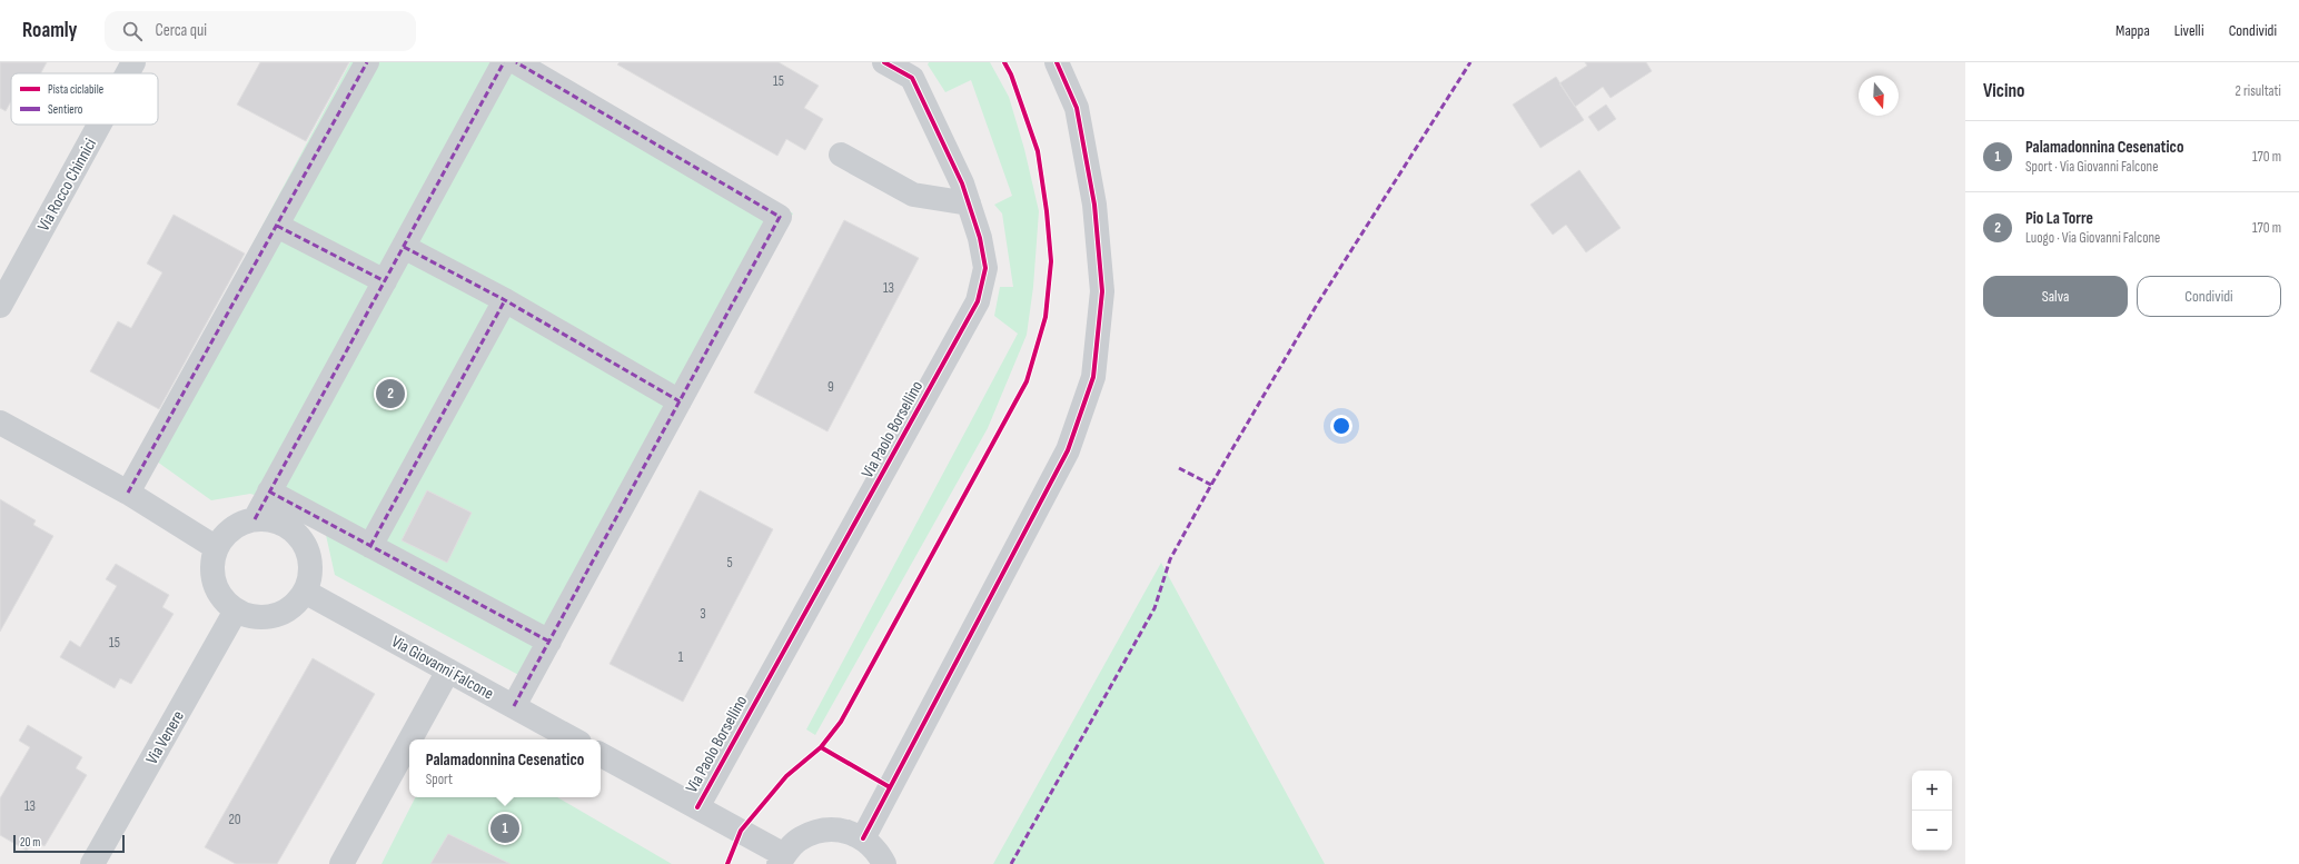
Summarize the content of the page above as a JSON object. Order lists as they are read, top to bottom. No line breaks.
{"streets":{"street":["Via Rocco Chinnici","Via Paolo Borsellino","Via Giovanni Falcone","Via Venere"]},"crossings":[["Via Paolo Borsellino","Via Giovanni Falcone"],["Via Giovanni Falcone","Via Venere"]],"house_numbers":["15","13","9","5","3","15","1","13","20"],"legend":["Pista ciclabile","Sentiero"],"scale_bar":"20 m","north":"bottom","page":{"header":"Roamly","search":"Cerca qui","nav":["Mappa","Livelli","Condividi"],"heading":["Vicino","2 risultati"],"list":[{"mark":"1","name":"Palamadonnina Cesenatico","note":"Sport · Via Giovanni Falcone","value":"170 m"},{"mark":"2","name":"Pio La Torre","note":"Luogo · Via Giovanni Falcone","value":"170 m"}],"buttons":["Salva","Condividi"],"pins":["2","1"],"popup":["Palamadonnina Cesenatico","Sport"],"map_buttons":["+","−"],"scale":"20 m"}}
